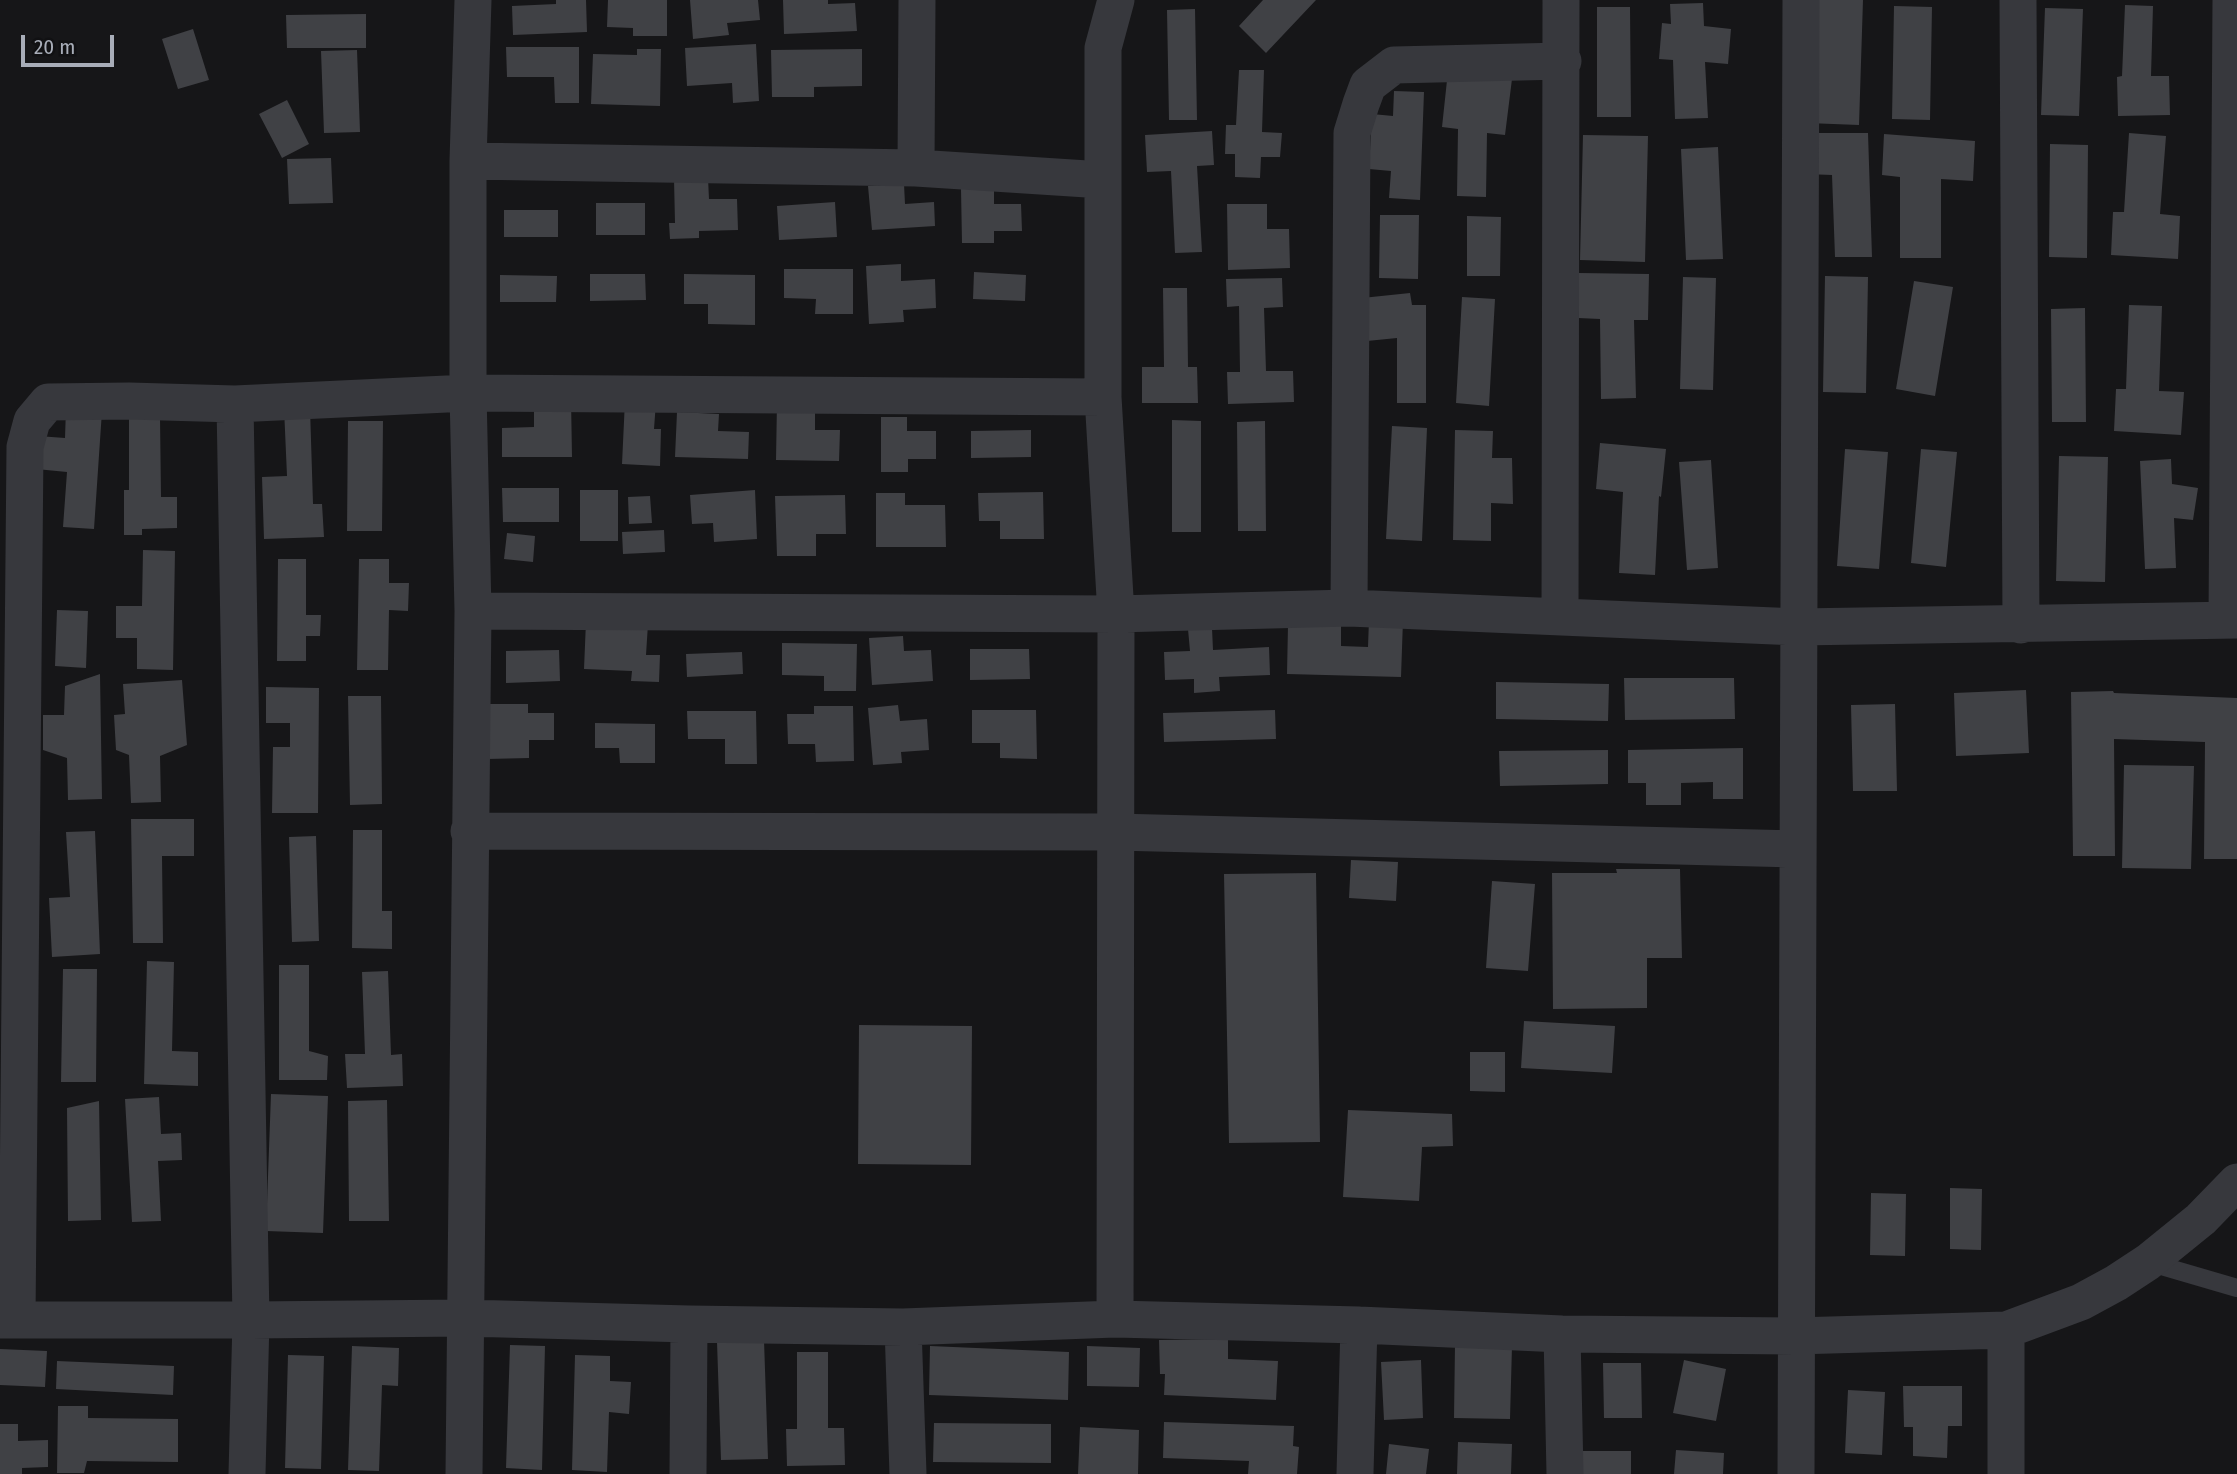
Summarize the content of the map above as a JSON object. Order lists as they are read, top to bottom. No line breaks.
{"scale_bar":"20 m"}
